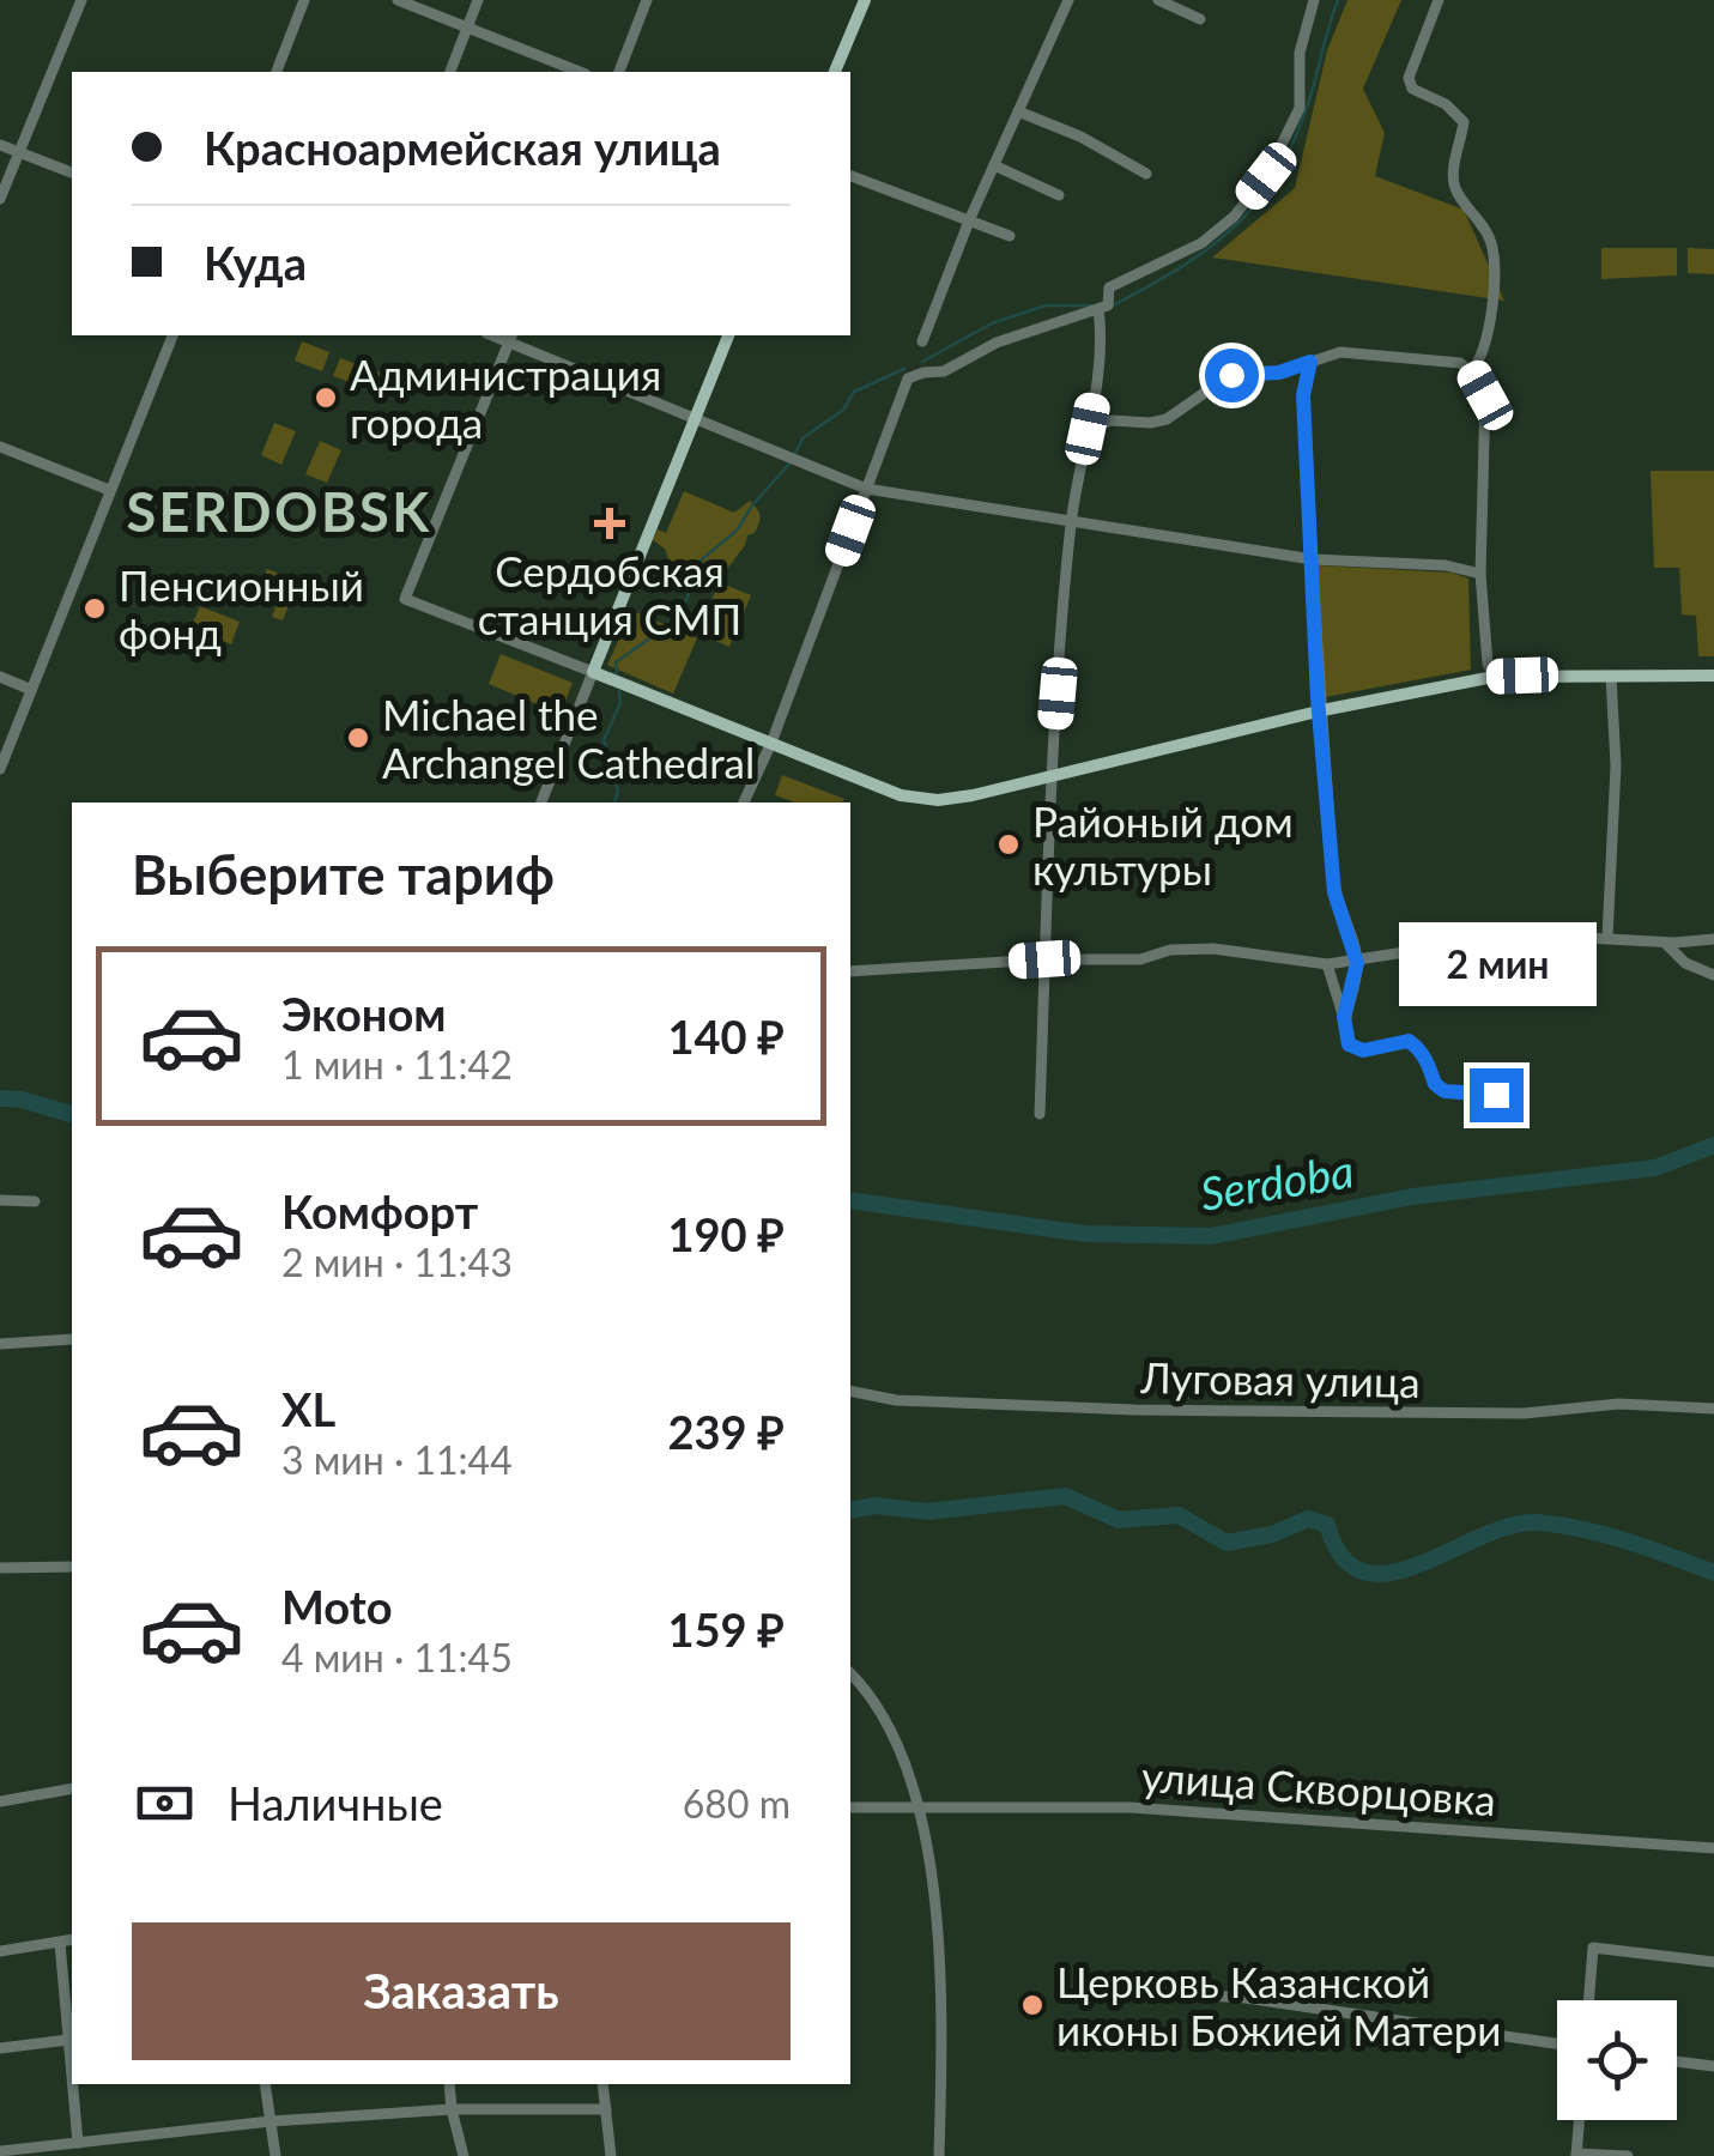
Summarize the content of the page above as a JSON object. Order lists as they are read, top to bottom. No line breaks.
{"streets":{"street":["Луговая улица","улица Скворцовка"]},"districts":["SERDOBSK"],"water":["Serdoba"],"places":{"other":["Администрация города","Пенсионный фонд","Michael the Archangel Cathedral","Районый дом культуры","Церковь Казанской иконы Божией Матери"],"health":["Сердобская станция СМП"]},"page":{"banner":["Красноармейская улица","Куда"],"heading":"Выберите тариф","bubble":"2 мин","list":[{"name":"Эконом","note":"1 мин · 11:42","value":"140 ₽"},{"name":"Комфорт","note":"2 мин · 11:43","value":"190 ₽"},{"name":"XL","note":"3 мин · 11:44","value":"239 ₽"},{"name":"Moto","note":"4 мин · 11:45","value":"159 ₽"}],"pay":["Наличные","680 m"],"buttons":"Заказать"}}
